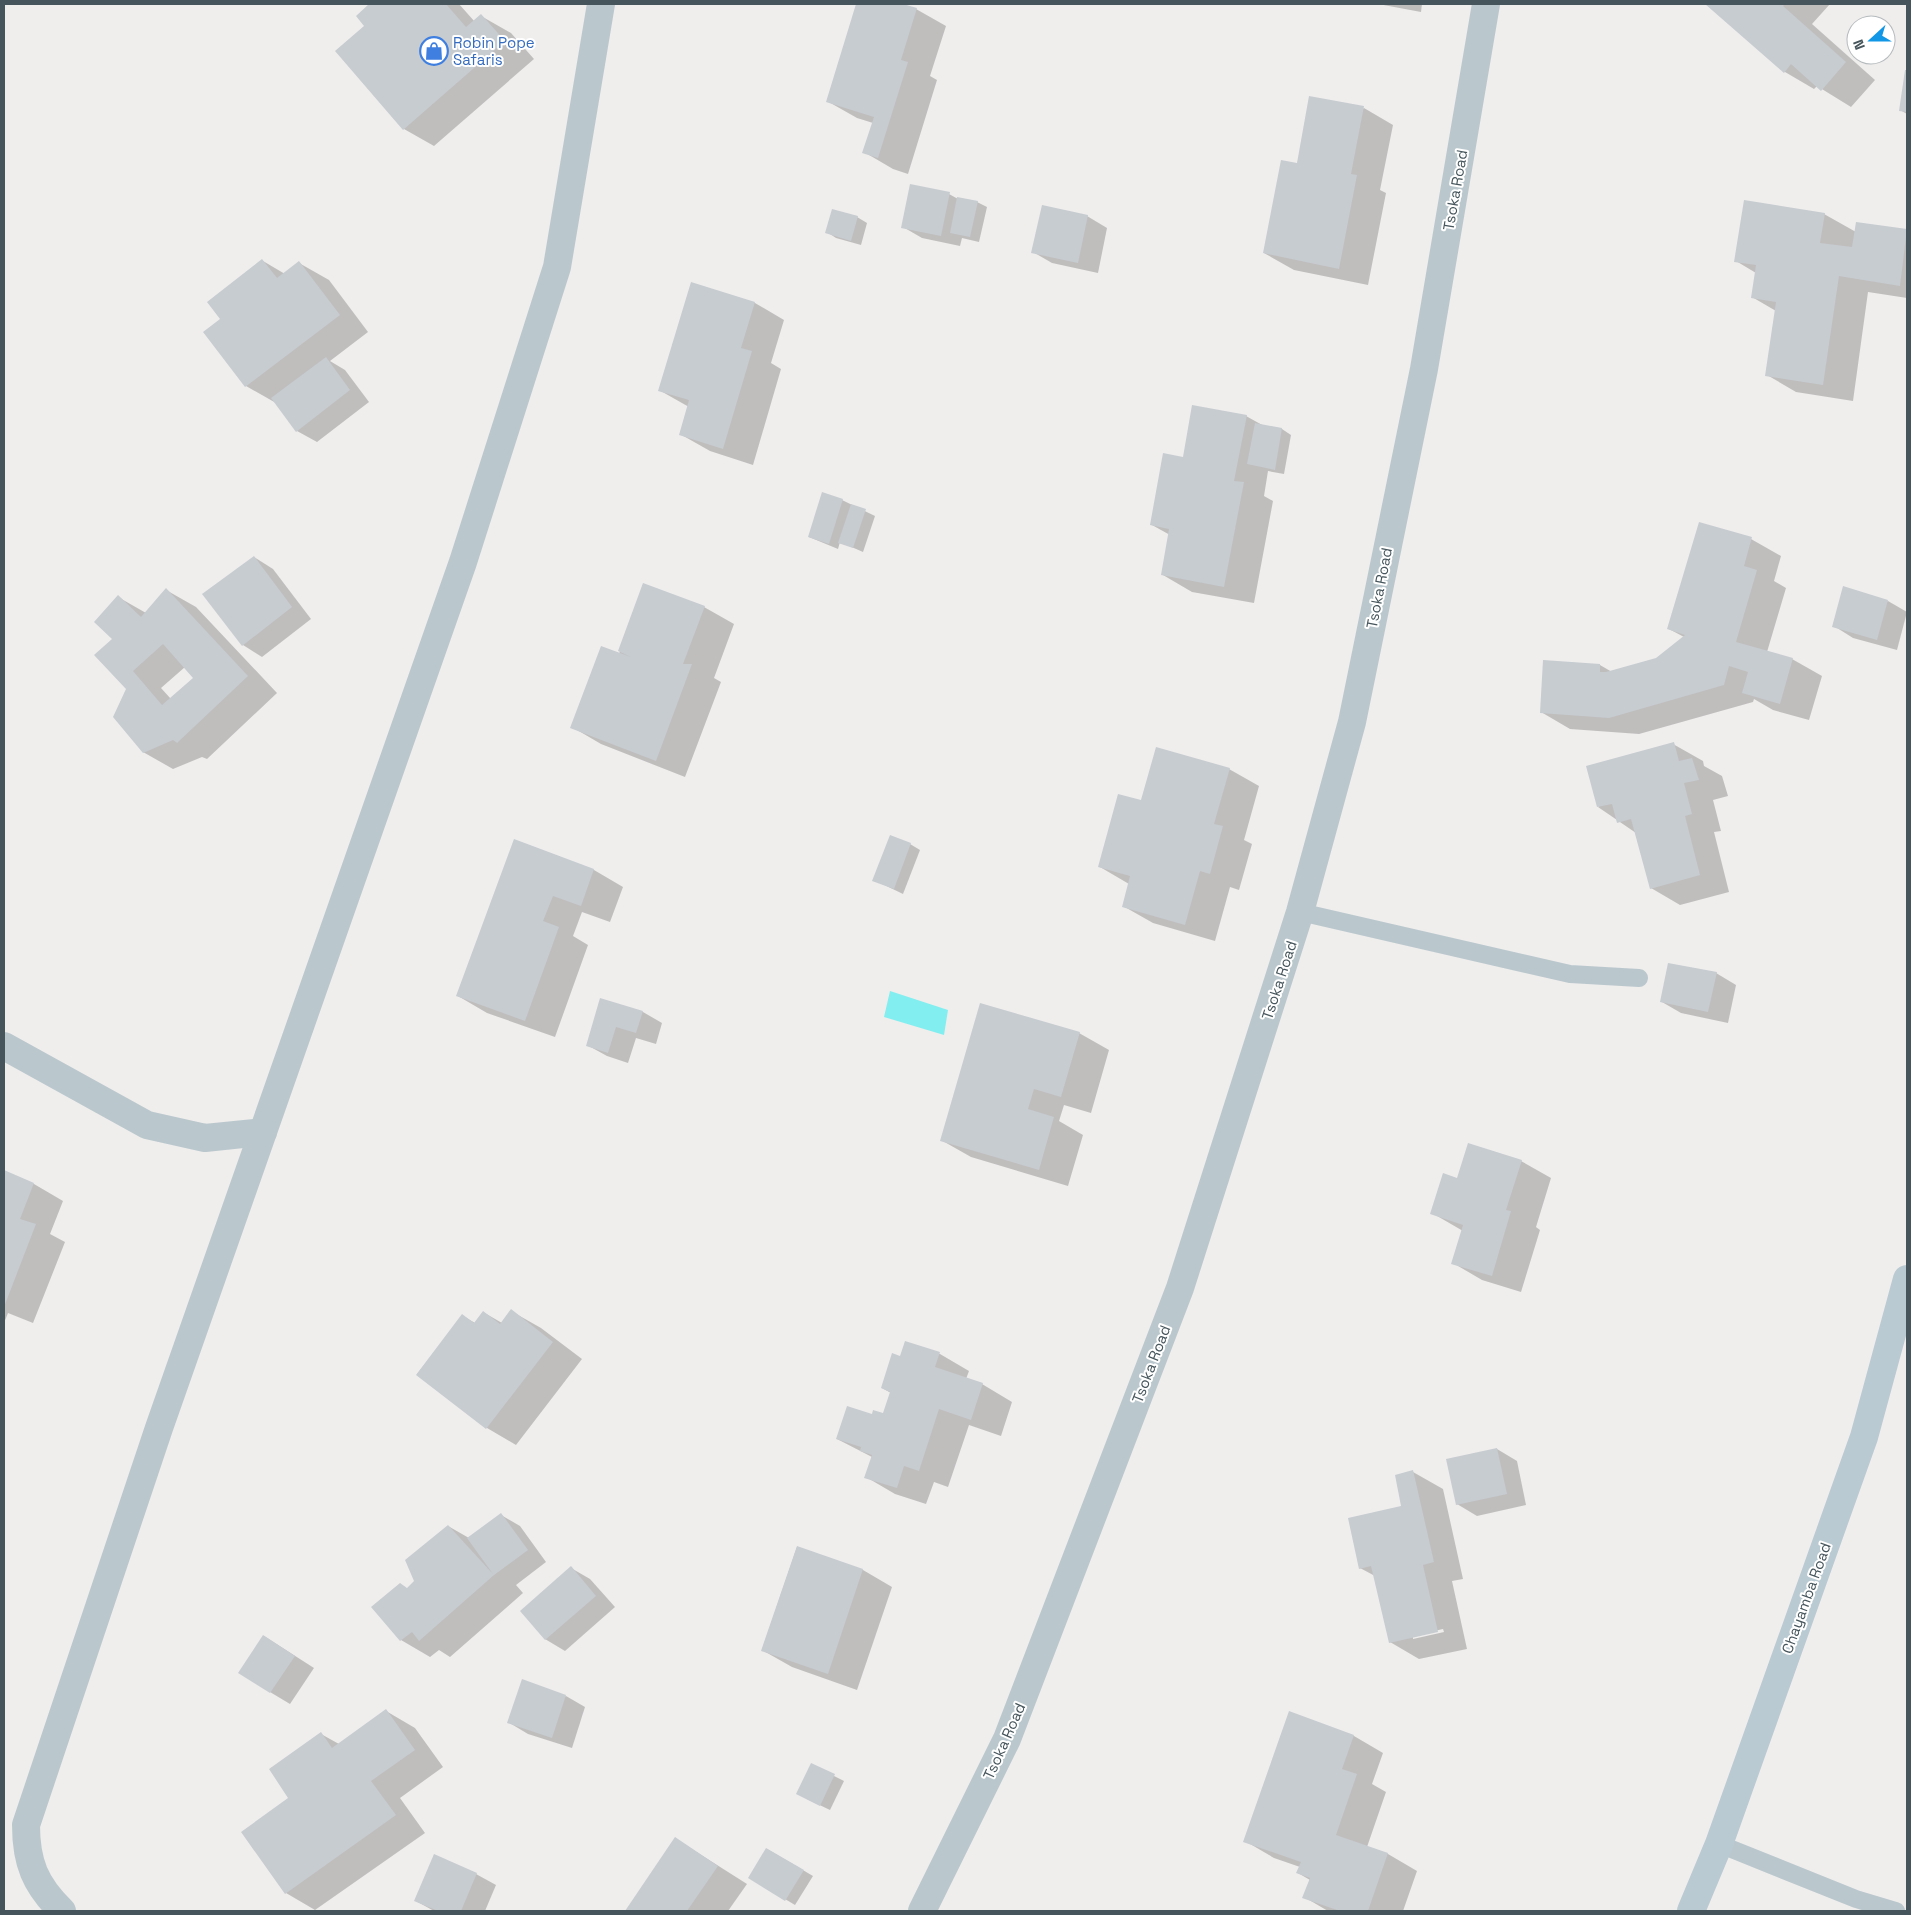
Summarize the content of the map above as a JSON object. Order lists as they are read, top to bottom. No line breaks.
{"streets":{"main road":["Chayamba Road"],"street":["Tsoka Road"]},"places":{"shop":["Robin Pope Safaris"]},"north":"left"}
